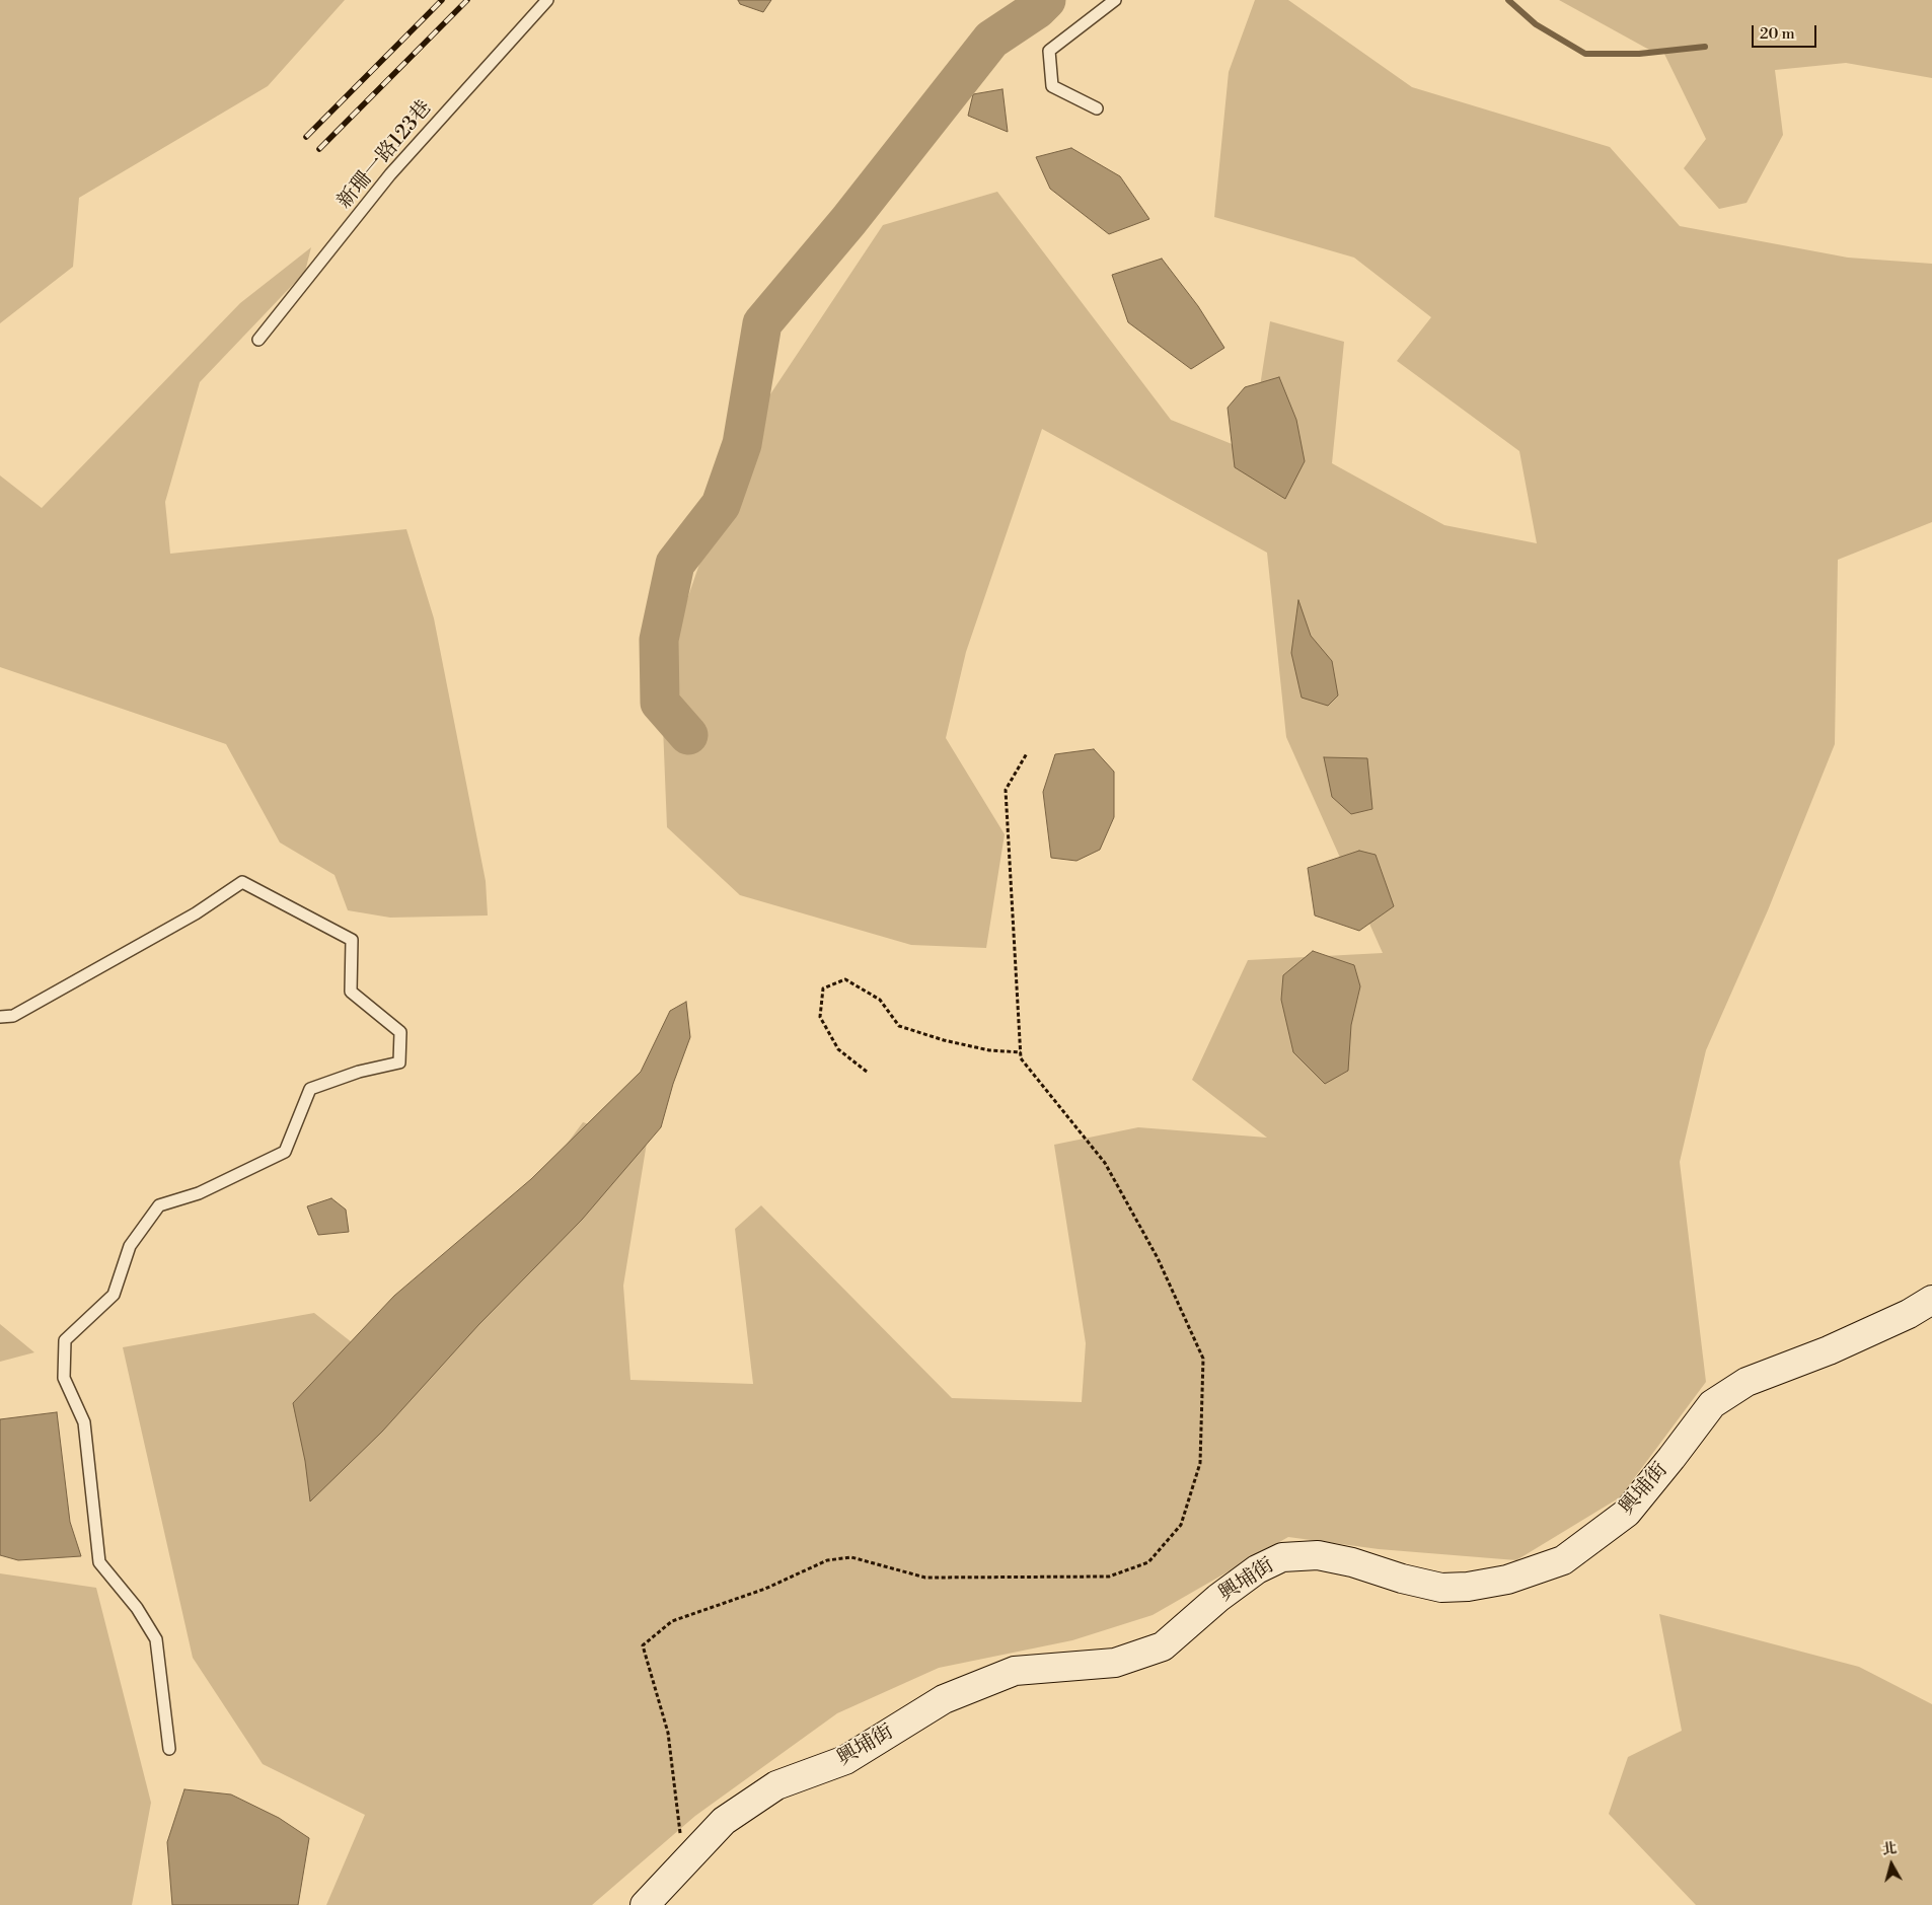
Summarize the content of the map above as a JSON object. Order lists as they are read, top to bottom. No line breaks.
{"streets":{"street":["興埔街"],"lane":["新珊一路123巷"]},"scale_bar":"20 m","north":"top"}
